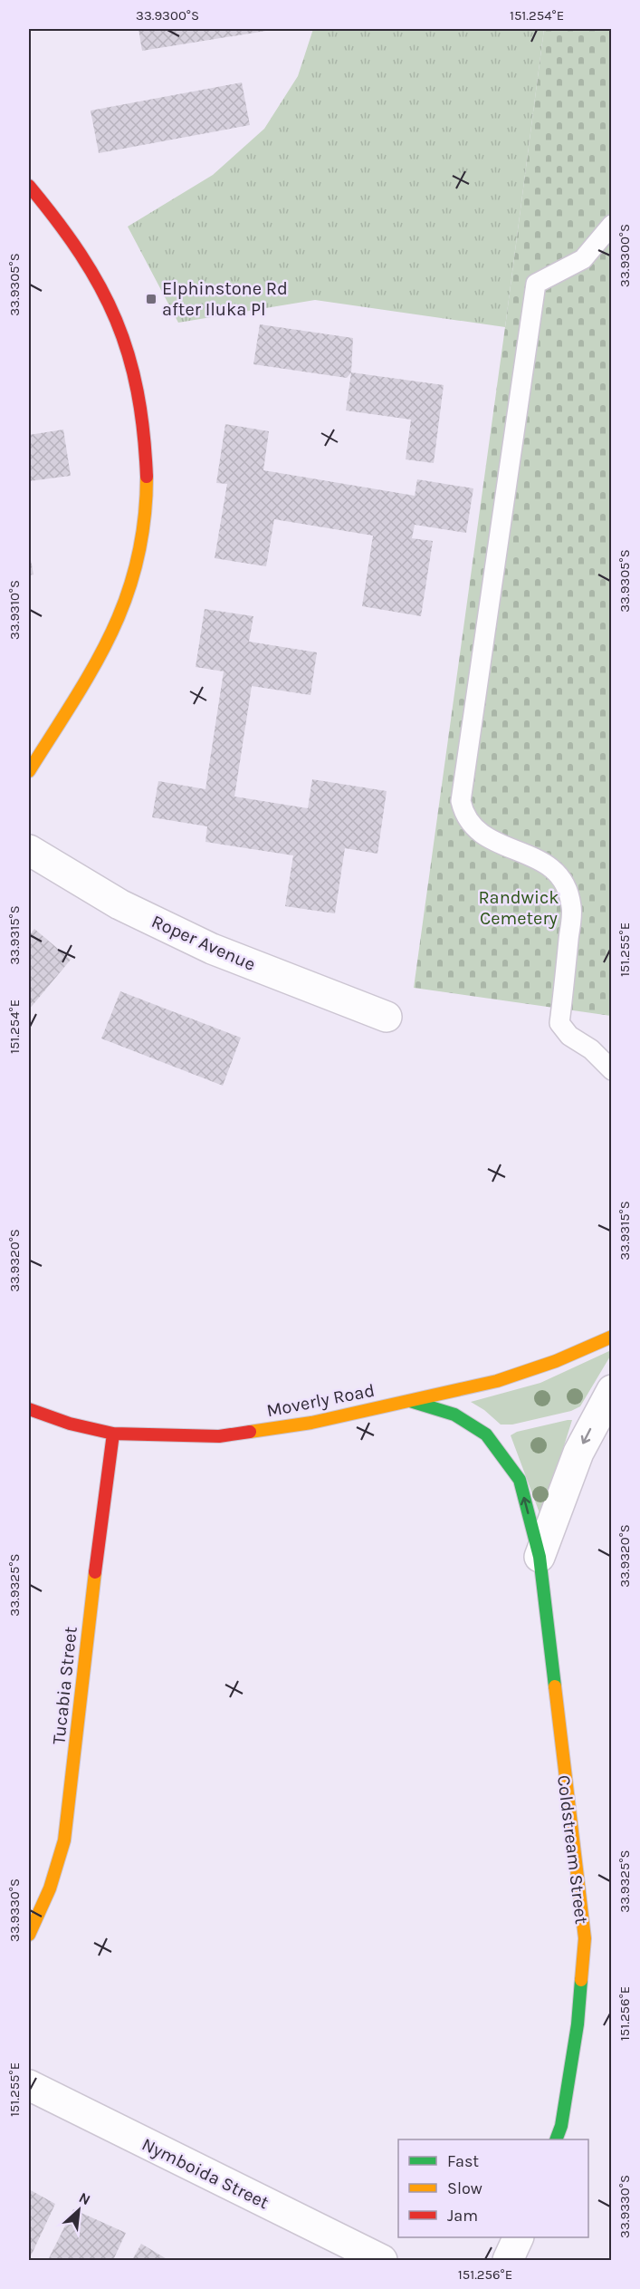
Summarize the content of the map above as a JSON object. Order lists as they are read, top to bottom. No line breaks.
{"streets":{"street":["Roper Avenue","Moverly Road","Tucabia Street","Coldstream Street","Nymboida Street"]},"crossings":[["Moverly Road","Tucabia Street"],["Moverly Road","Coldstream Street"]],"parks":["Randwick Cemetery"],"places":{"transit":["Elphinstone Rd after Iluka Pl"]},"legend":["Fast","Slow","Jam"],"north":"top right","coordinates":["33.9300°S","151.254°E","33.9305°S","33.9310°S","33.9315°S","151.255°E","33.9320°S","33.9325°S","33.9330°S","151.256°E"]}
